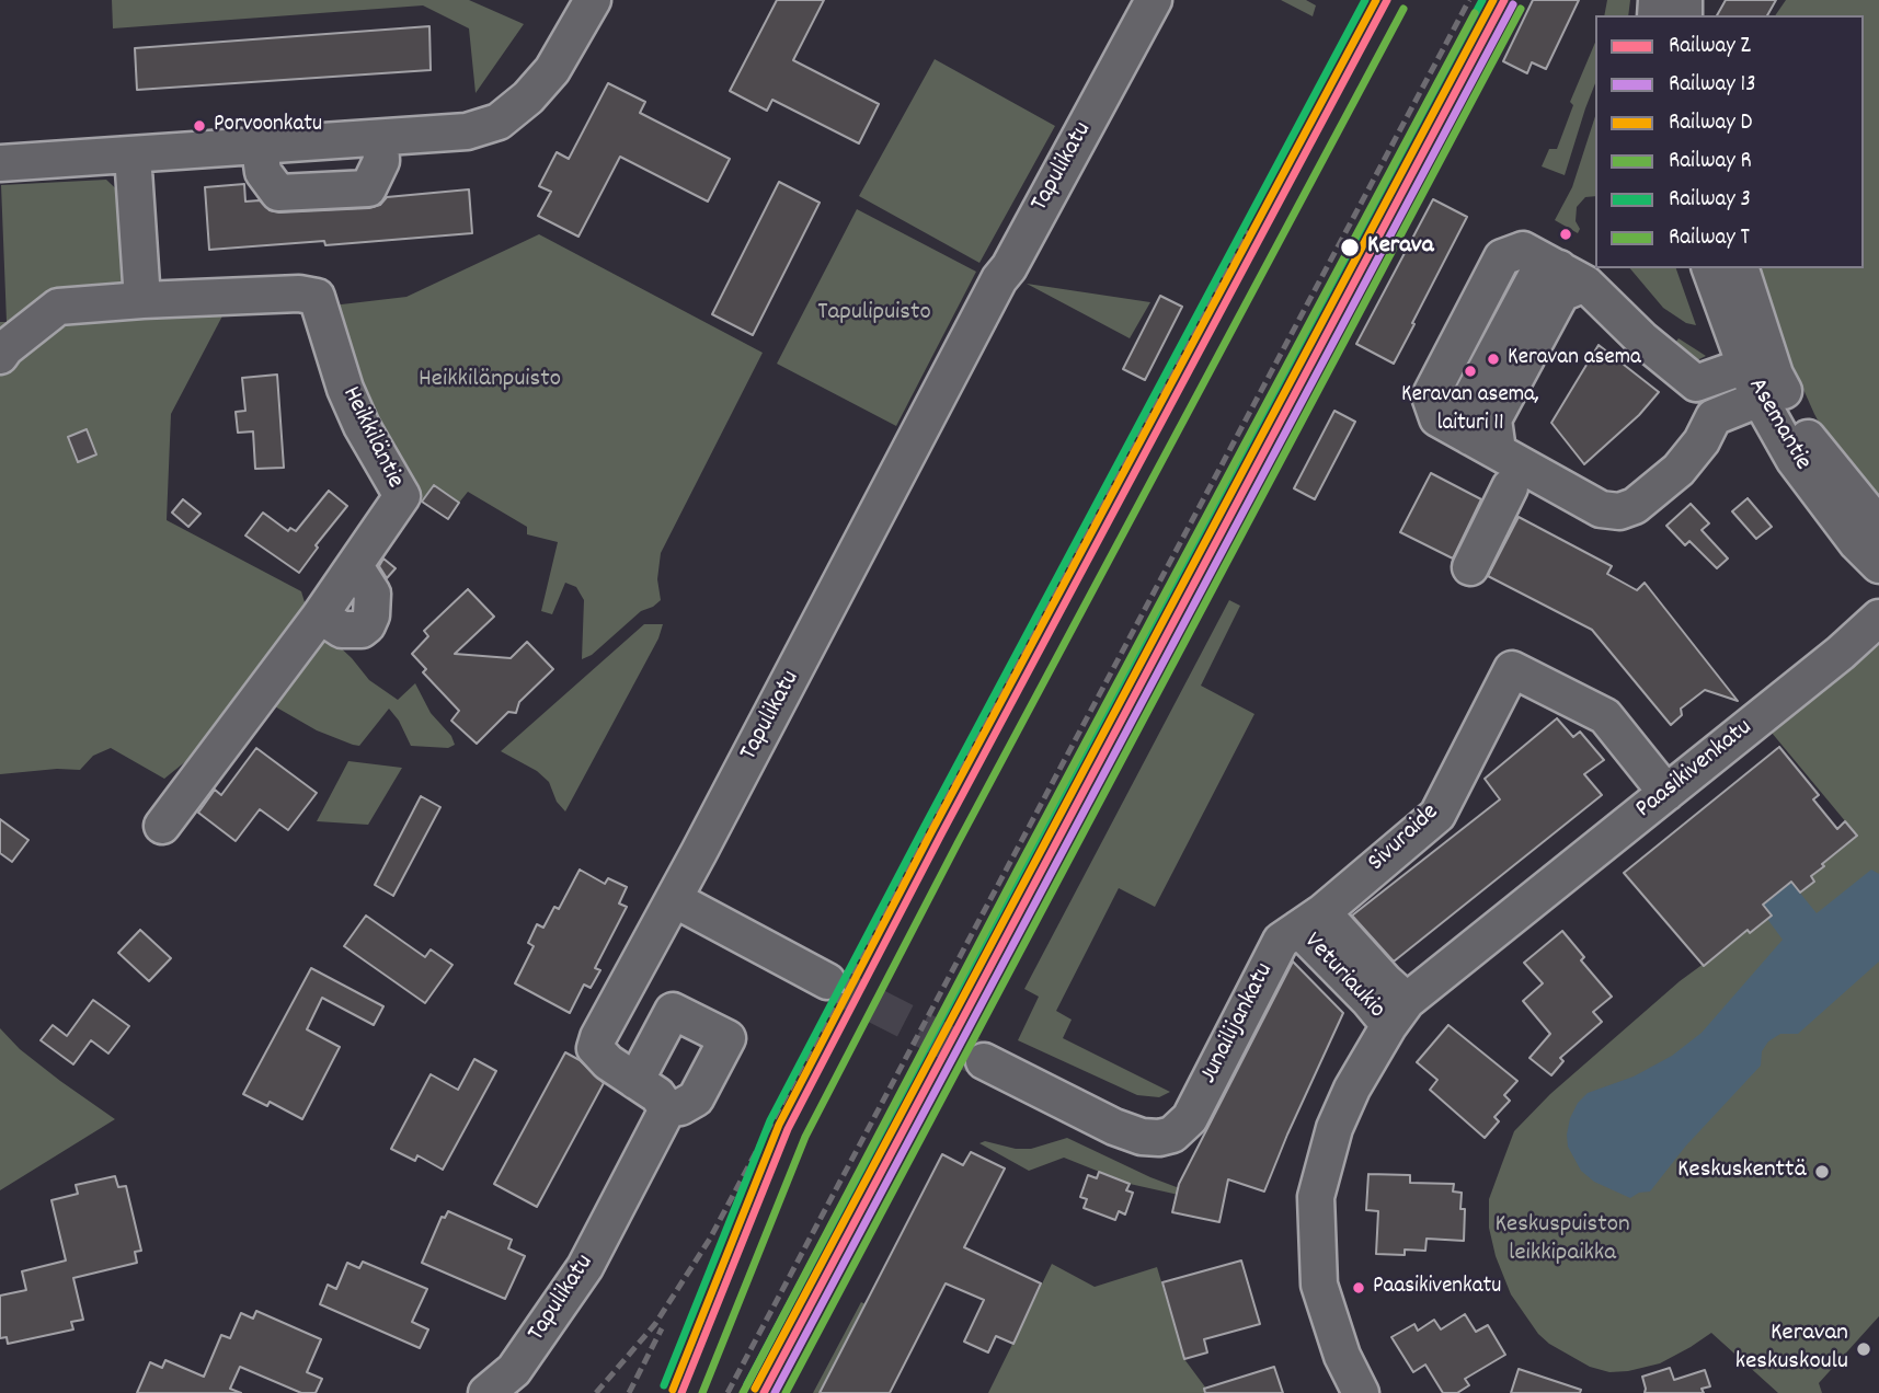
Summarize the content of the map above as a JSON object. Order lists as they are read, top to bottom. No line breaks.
{"streets":{"street":["Tapulikatu","Asemantie","Heikkiläntie","Paasikivenkatu","Sivuraide","Veturiaukio","Junailijankatu"]},"crossings":[["Paasikivenkatu","Sivuraide"],["Paasikivenkatu","Veturiaukio"],["Sivuraide","Veturiaukio"],["Sivuraide","Junailijankatu"],["Veturiaukio","Junailijankatu"]],"parks":["Tapulipuisto","Heikkilänpuisto","Keskuspuiston leikkipaikka"],"places":["Porvoonkatu","Kerava","Keravan asema","Keravan asema, laituri 11","Keskuskenttä","Paasikivenkatu","Keravan keskuskoulu"],"lines":["rail line Z","rail line D","rail line 3","rail line 13","rail line R","rail line T"],"legend":["Railway Z","Railway 13","Railway D","Railway R","Railway 3","Railway T"]}
